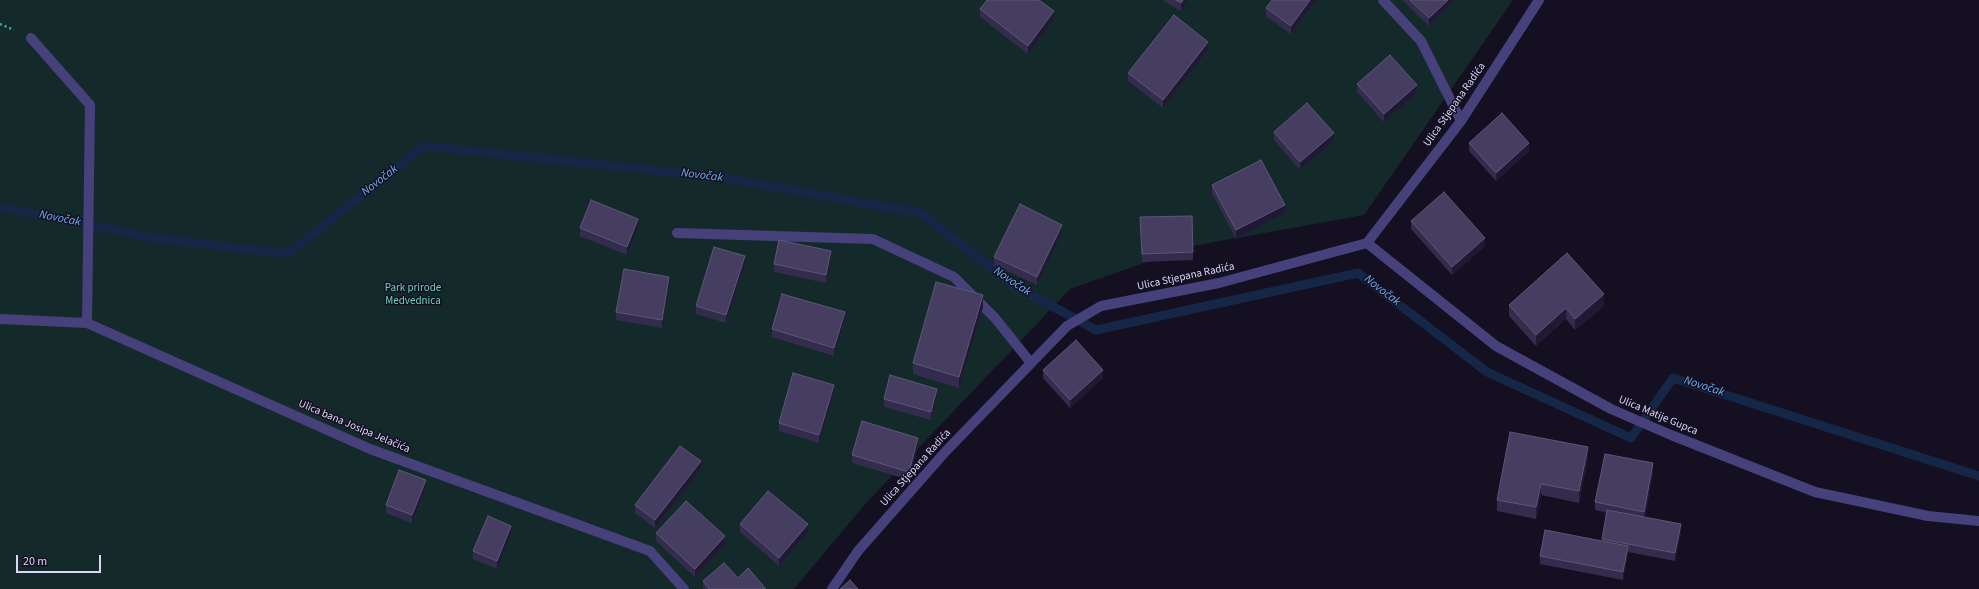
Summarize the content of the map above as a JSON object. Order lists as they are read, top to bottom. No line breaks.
{"streets":{"street":["Ulica Stjepana Radića","Ulica Matije Gupca","Ulica bana Josipa Jelačića"]},"crossings":[["Ulica Stjepana Radića","Ulica Matije Gupca"]],"water":["Novočak"],"parks":["Park prirode Medvednica"],"scale_bar":"20 m"}
